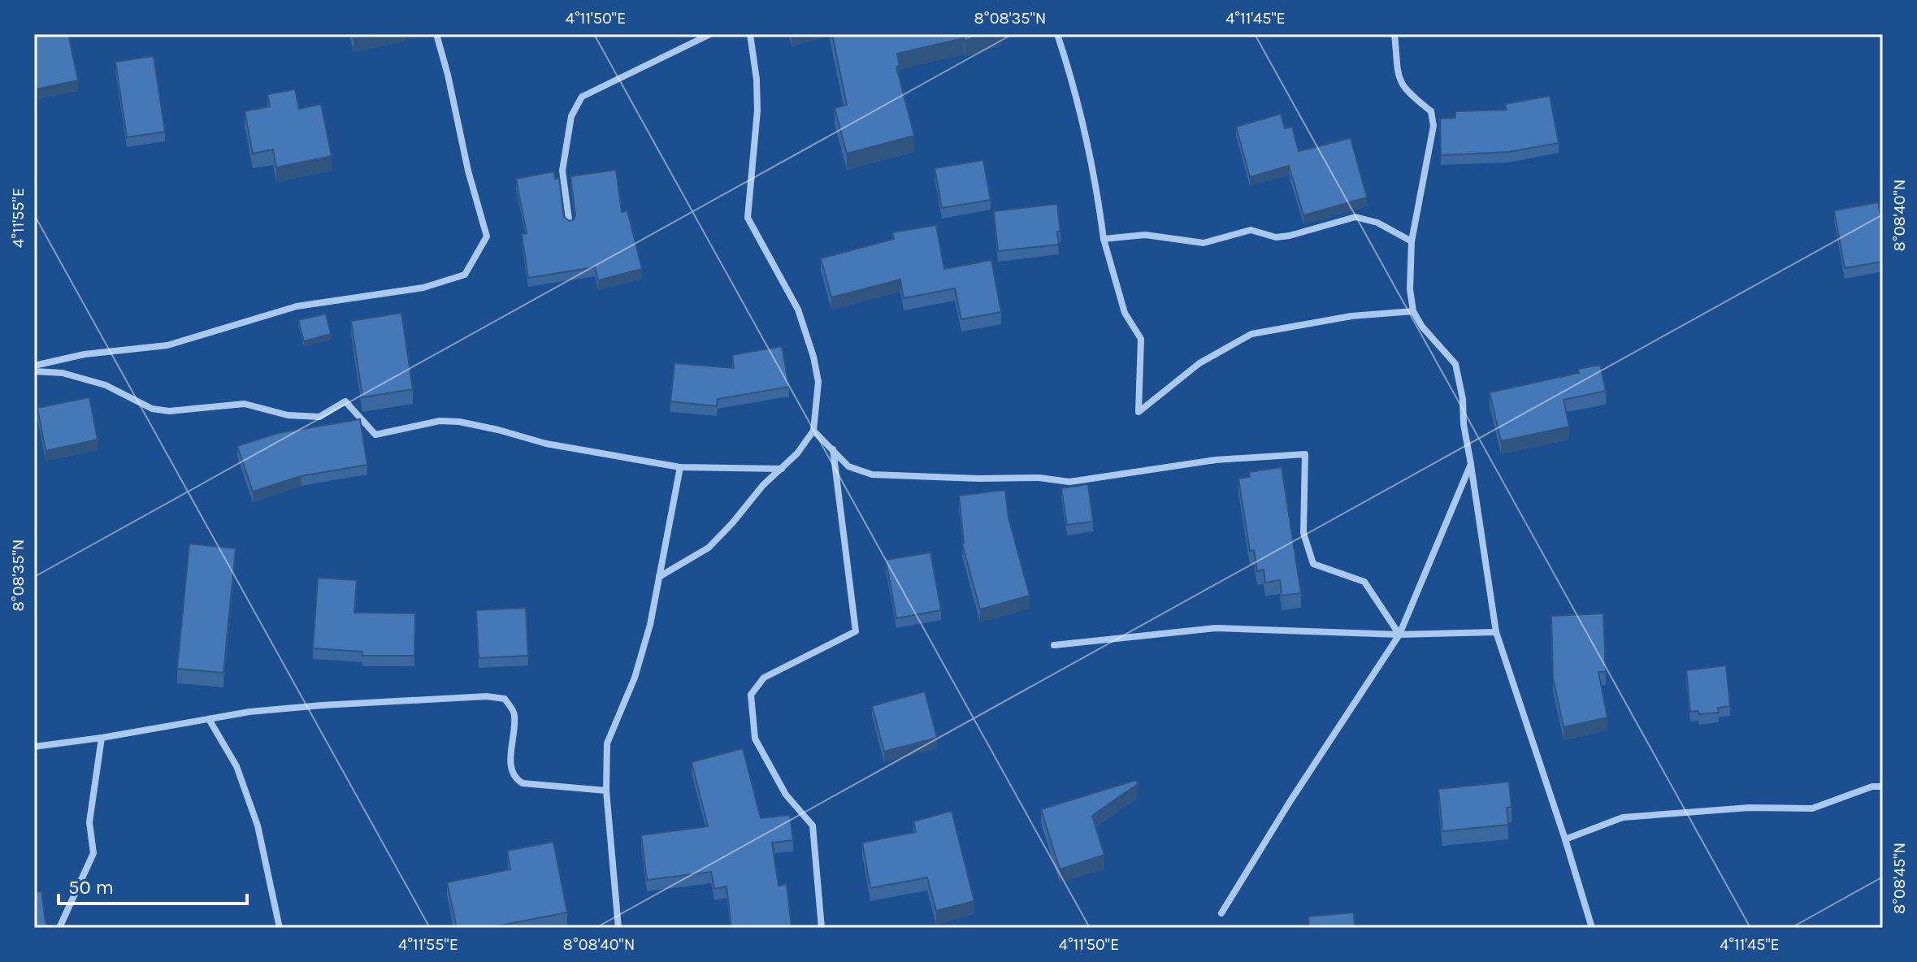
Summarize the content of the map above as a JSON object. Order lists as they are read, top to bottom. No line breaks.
{"scale_bar":"50 m","coordinates":["4°11'50\"E","8°08'35\"N","4°11'45\"E","8°08'40\"N","4°11'55\"E","8°08'45\"N"]}
